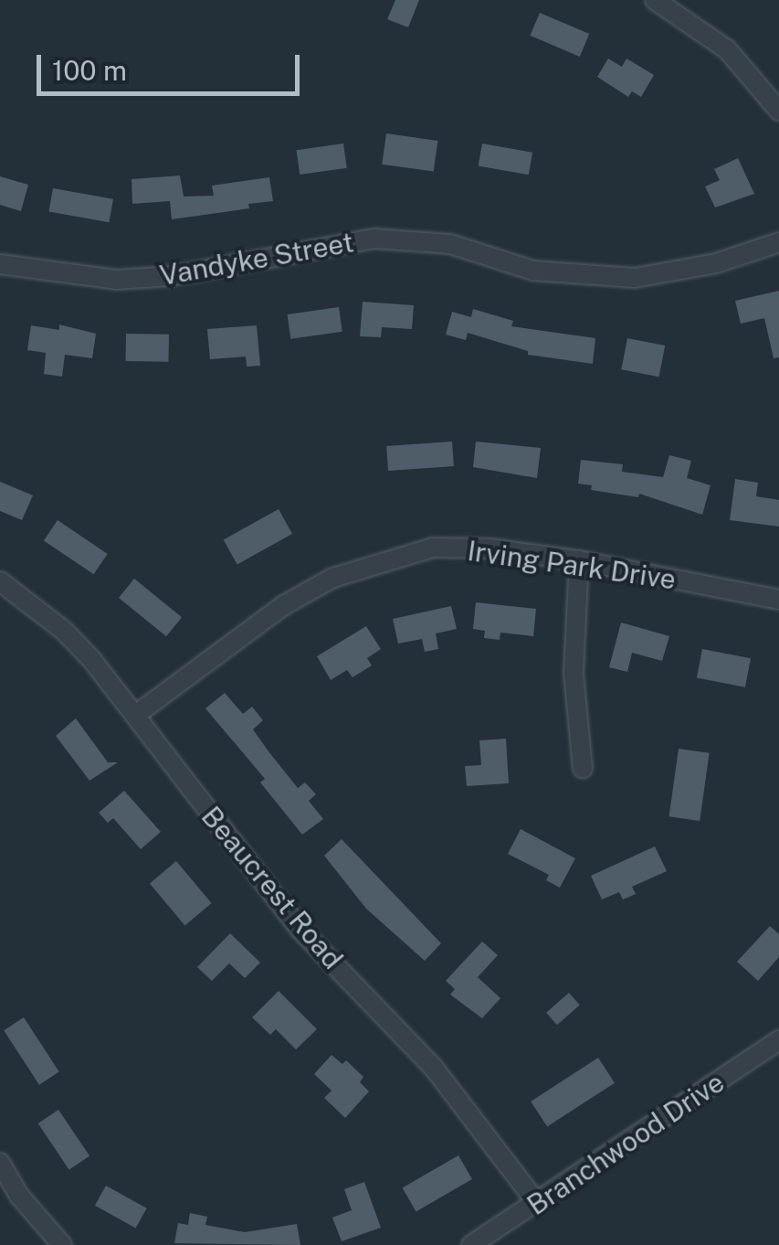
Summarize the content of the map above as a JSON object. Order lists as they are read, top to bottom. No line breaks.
{"streets":{"street":["Vandyke Street","Irving Park Drive","Beaucrest Road","Branchwood Drive"]},"crossings":[["Irving Park Drive","Beaucrest Road"],["Beaucrest Road","Branchwood Drive"]],"scale_bar":"100 m"}
